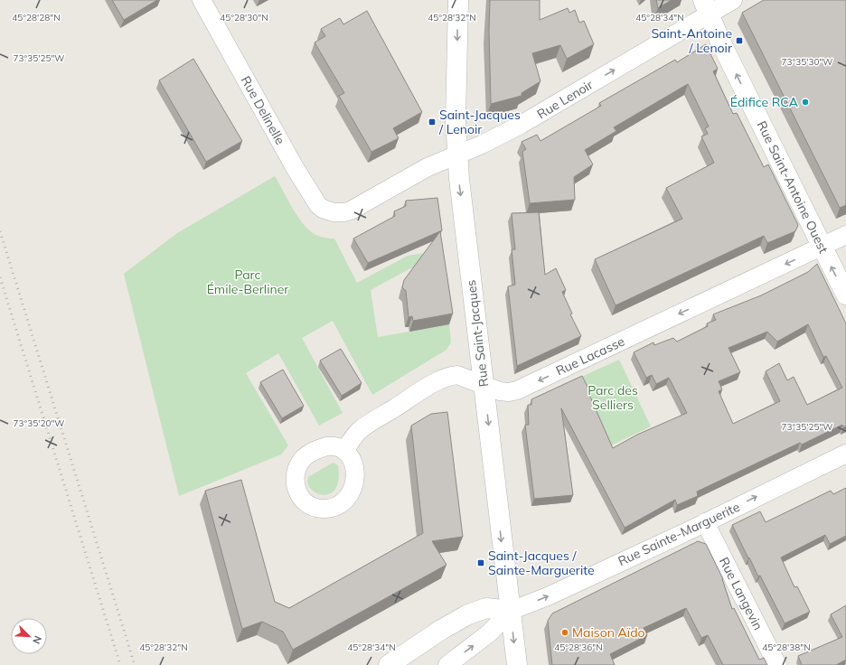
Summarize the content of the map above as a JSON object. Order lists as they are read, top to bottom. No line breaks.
{"streets":{"main road":["Rue Saint-Antoine Ouest","Rue Saint-Jacques","Rue Sainte-Marguerite"],"street":["Rue Lenoir","Rue Delinelle","Rue Lacasse","Rue Langevin"]},"crossings":[["Rue Lenoir","Rue Delinelle"],["Rue Lenoir","Rue Saint-Antoine Ouest"],["Rue Lenoir","Rue Saint-Jacques"],["Rue Saint-Antoine Ouest","Rue Lacasse"],["Rue Saint-Jacques","Rue Lacasse"],["Rue Saint-Jacques","Rue Sainte-Marguerite"],["Rue Sainte-Marguerite","Rue Langevin"]],"one_way":["Rue Lenoir","Rue Saint-Antoine Ouest","Rue Saint-Jacques","Rue Lacasse","Rue Sainte-Marguerite"],"parks":["Parc Émile-Berliner","Parc des Selliers"],"places":{"transit":["Saint-Antoine / Lenoir","Saint-Jacques / Lenoir","Saint-Jacques / Sainte-Marguerite"],"other":["Édifice RCA","Maison Aïdo"]},"north":"bottom right","coordinates":["45°28'28\"N","45°28'30\"N","45°28'32\"N","45°28'34\"N","73°35'25\"W","73°35'30\"W","73°35'20\"W","45°28'36\"N","45°28'38\"N"]}
